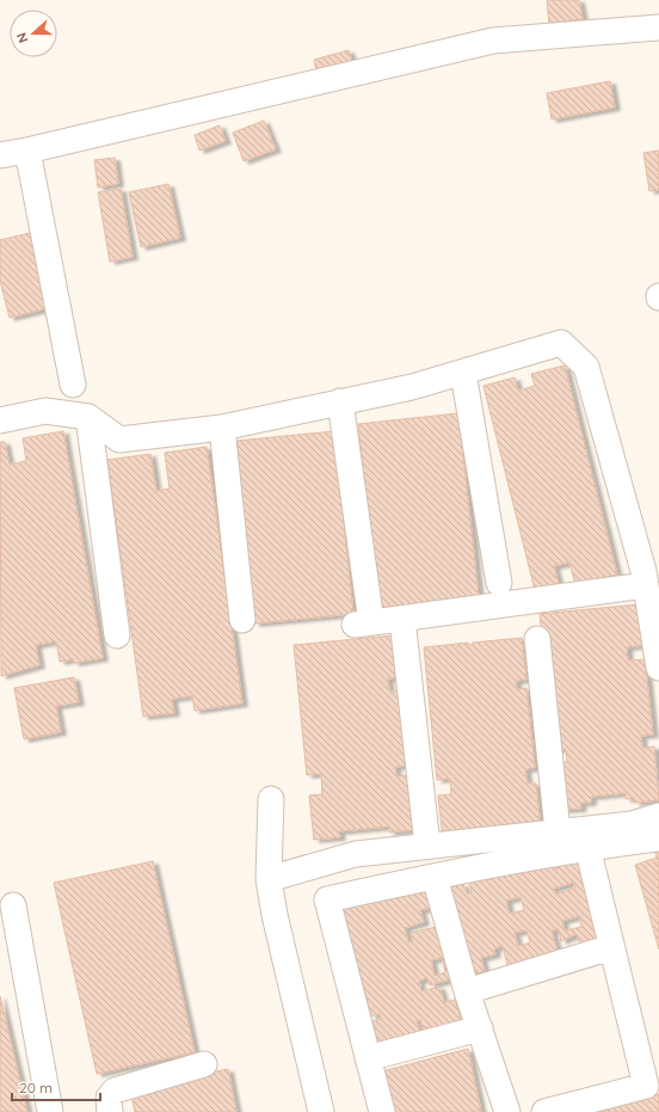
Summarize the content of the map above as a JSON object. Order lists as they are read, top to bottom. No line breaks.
{"scale_bar":"20 m","north":"left"}
